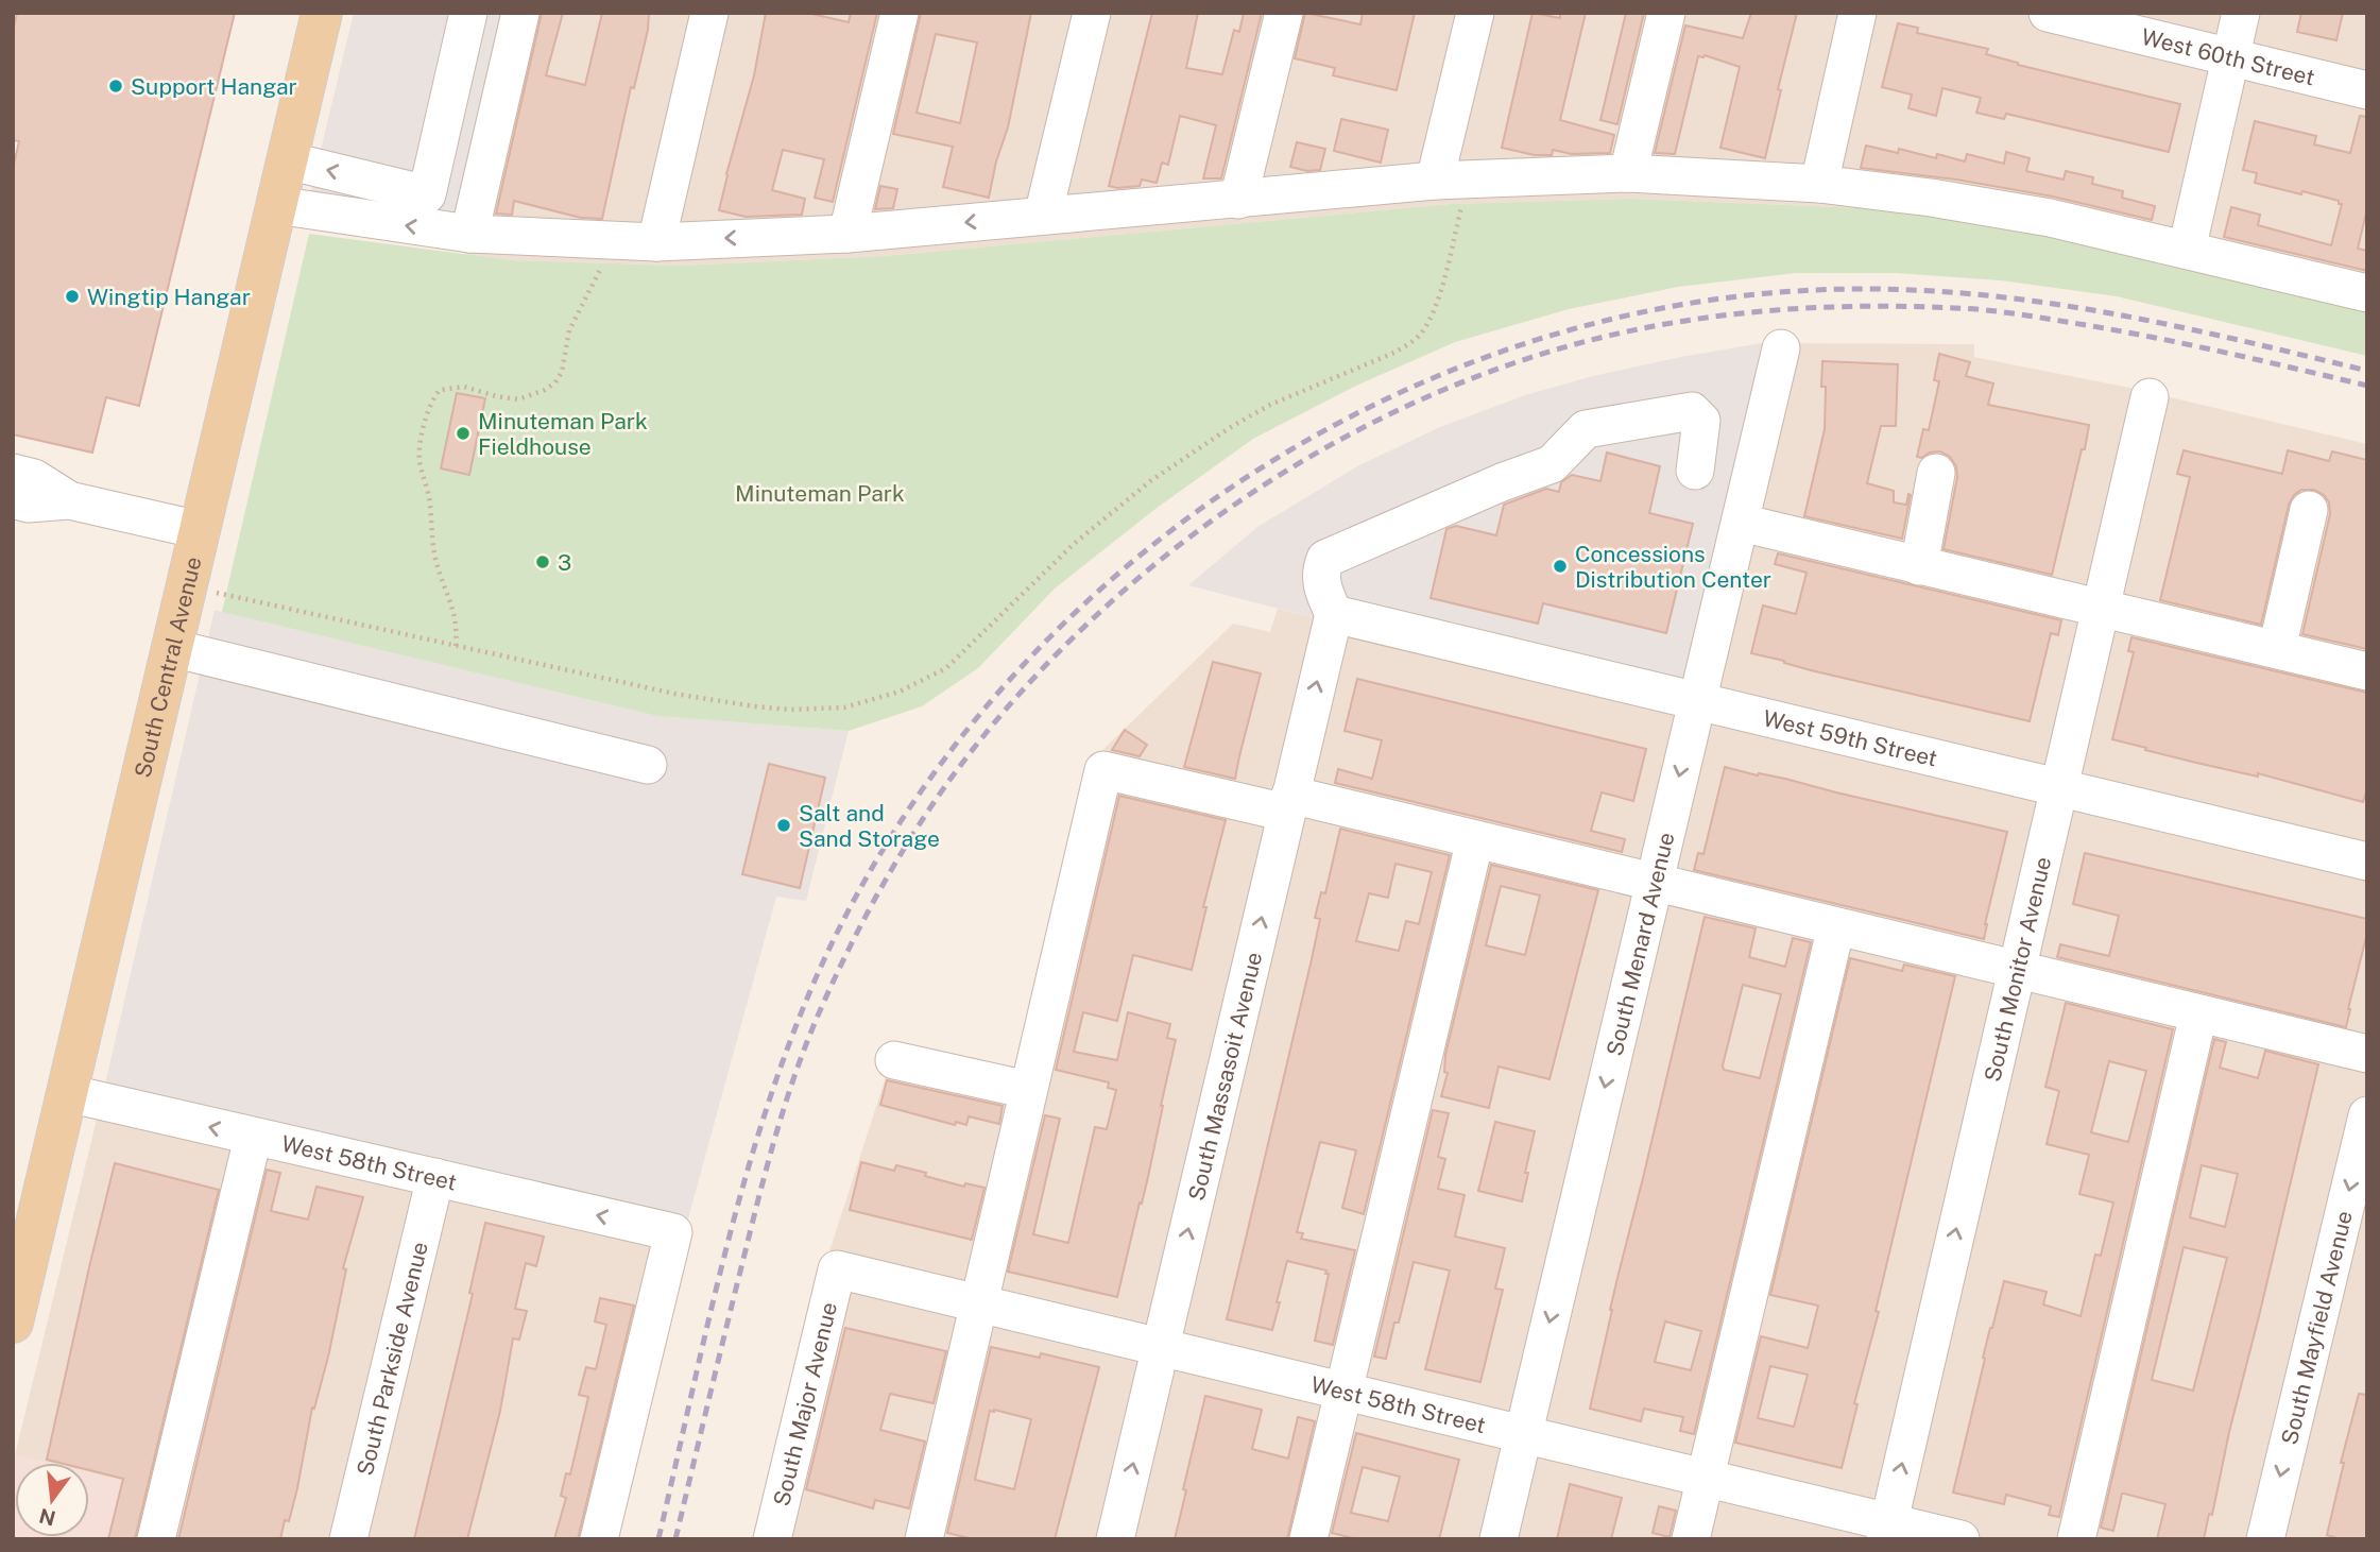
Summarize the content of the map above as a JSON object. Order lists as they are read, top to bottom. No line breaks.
{"streets":{"main road":["South Central Avenue"],"street":["West 60th Street","West 59th Street","South Menard Avenue","South Monitor Avenue","South Massasoit Avenue","West 58th Street","South Mayfield Avenue","South Parkside Avenue","South Major Avenue"]},"crossings":[["South Central Avenue","West 58th Street"],["West 59th Street","South Menard Avenue"],["West 59th Street","South Monitor Avenue"],["West 59th Street","South Massasoit Avenue"],["South Menard Avenue","West 58th Street"],["South Monitor Avenue","West 58th Street"],["South Massasoit Avenue","West 58th Street"],["West 58th Street","South Parkside Avenue"],["West 58th Street","South Major Avenue"]],"parks":["Minuteman Park"],"places":["Support Hangar","Wingtip Hangar","Minuteman Park Fieldhouse","3","Concessions Distribution Center","Salt and Sand Storage"],"north":"bottom"}
